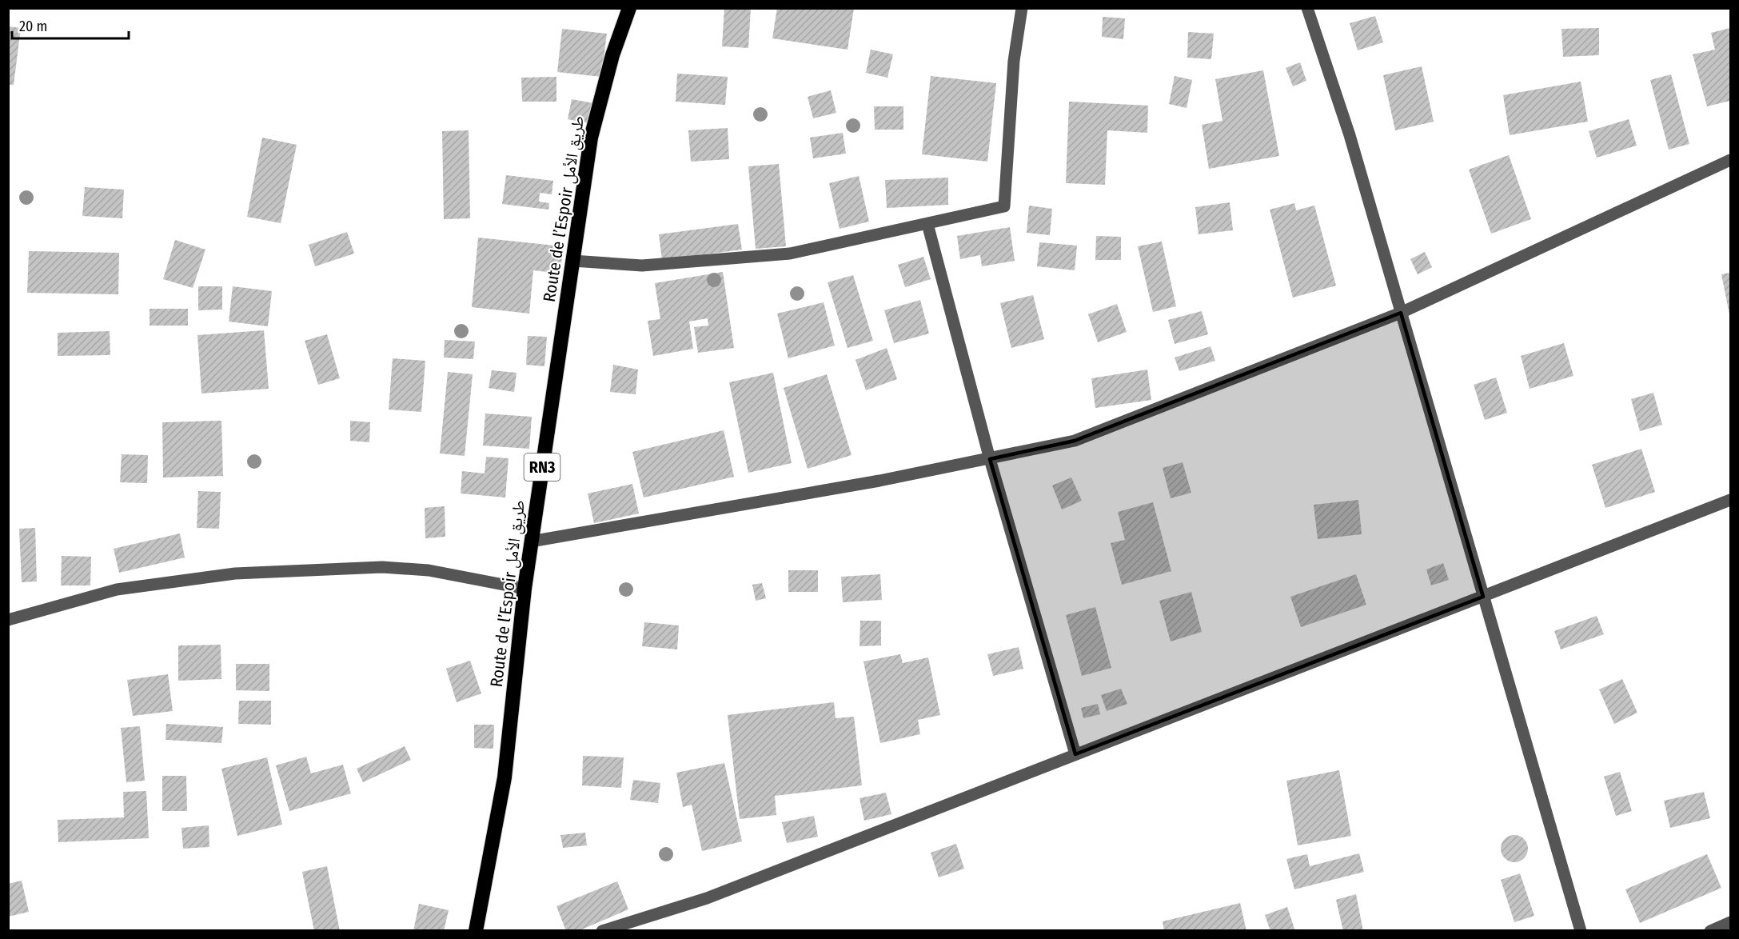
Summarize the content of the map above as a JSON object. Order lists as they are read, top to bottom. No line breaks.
{"streets":{"highway":["Route de l’Espoir طريق الأمل","RN3"]},"scale_bar":"20 m"}
